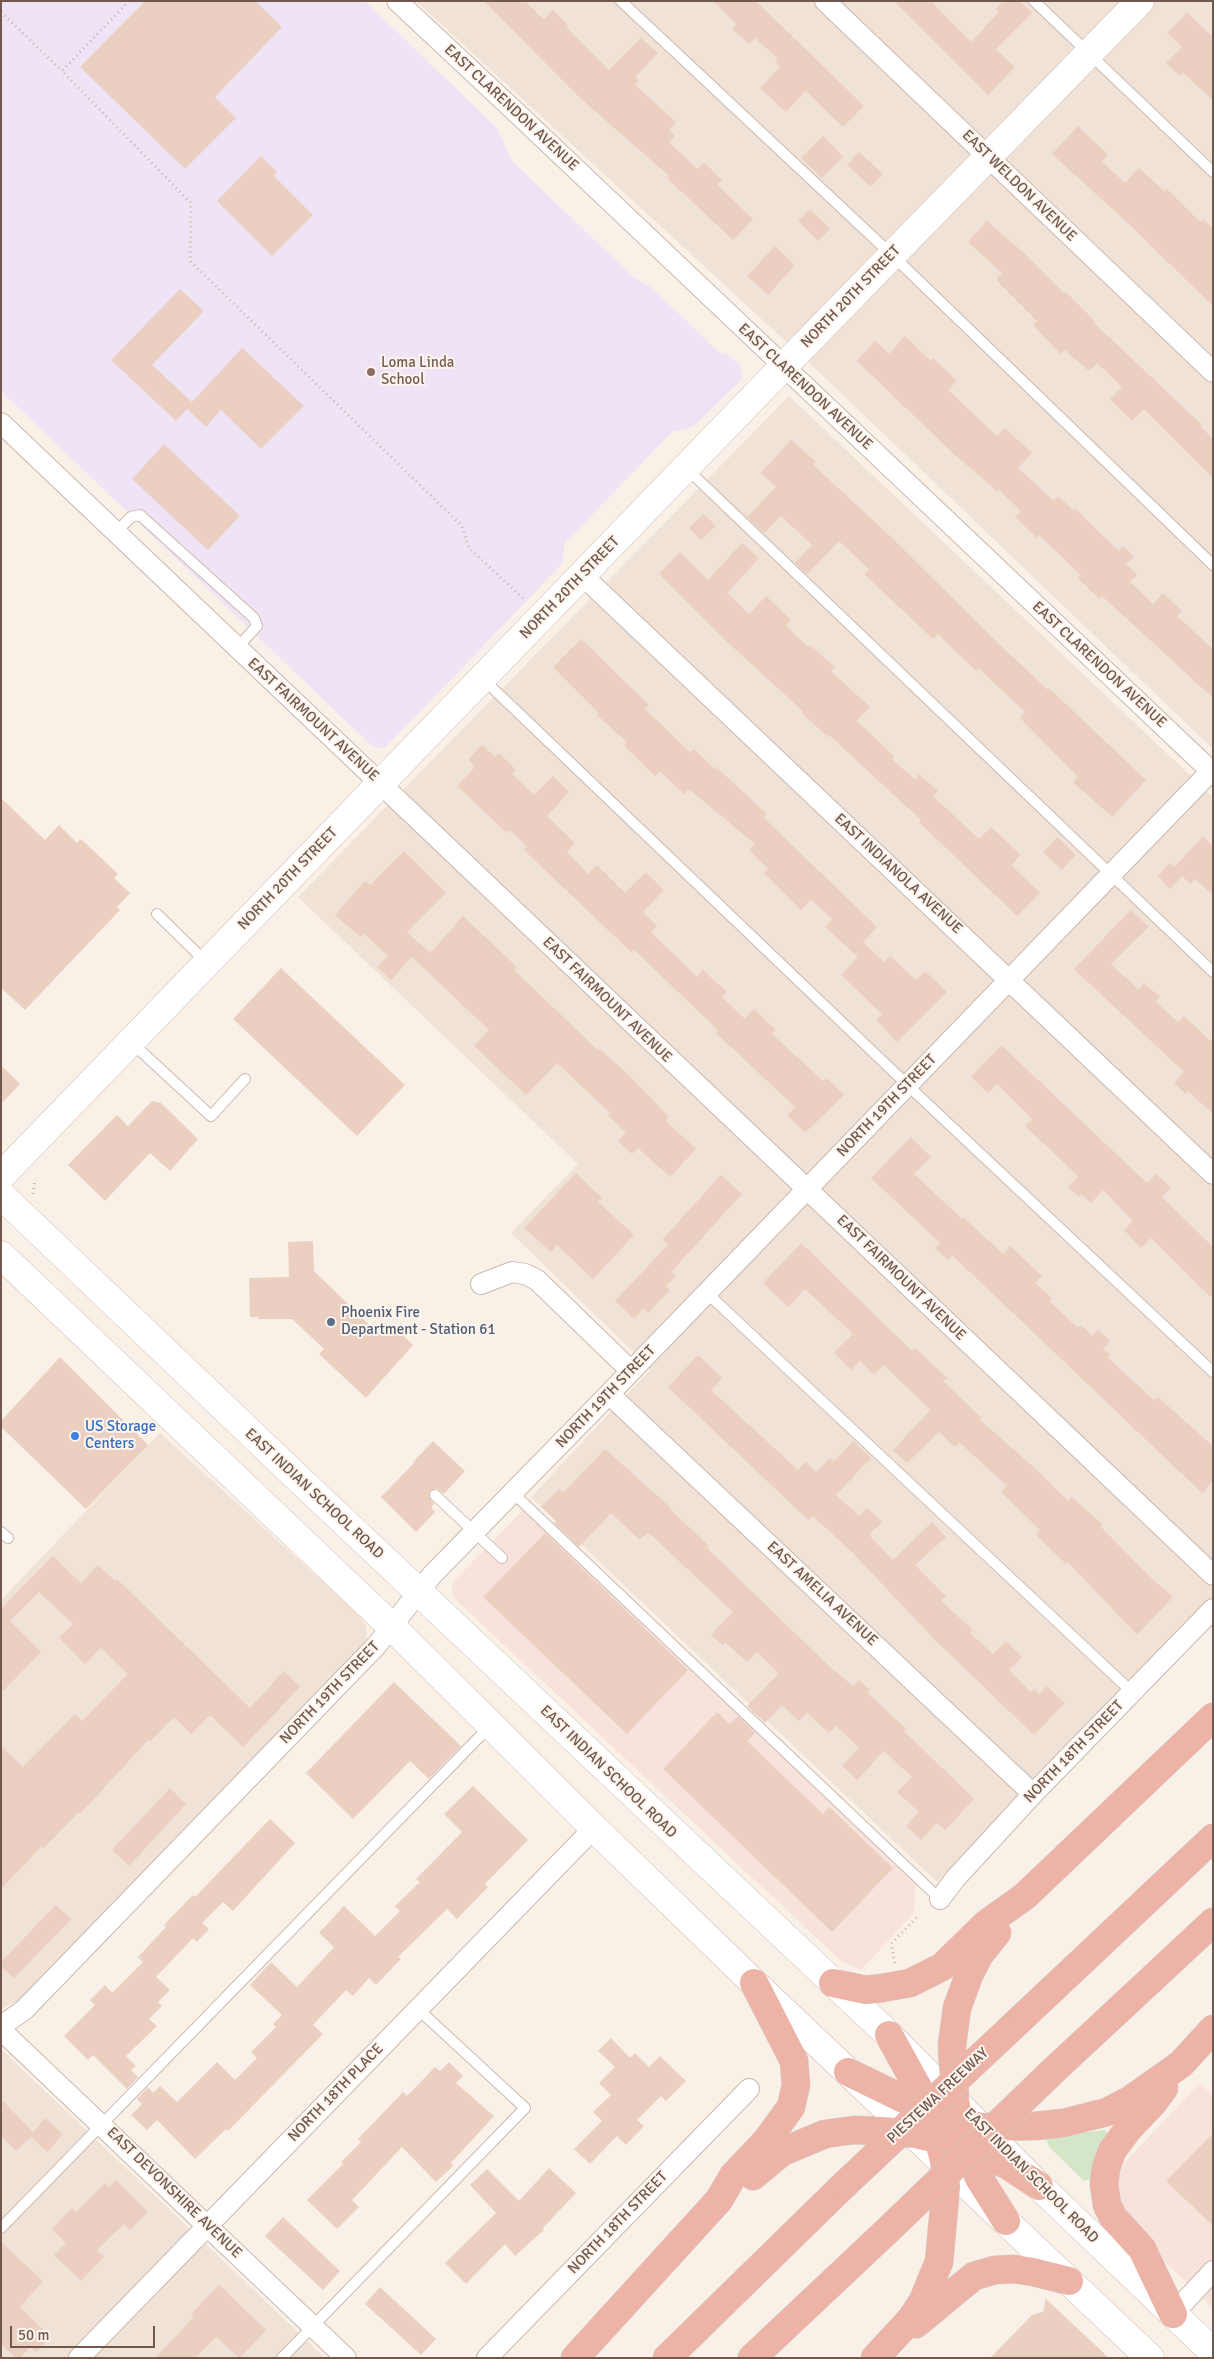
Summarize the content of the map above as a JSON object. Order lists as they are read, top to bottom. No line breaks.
{"streets":{"highway":["PIESTEWA FREEWAY"],"main road":["NORTH 20TH STREET","EAST INDIAN SCHOOL ROAD"],"street":["EAST CLARENDON AVENUE","EAST WELDON AVENUE","EAST FAIRMOUNT AVENUE","EAST INDIANOLA AVENUE","NORTH 19TH STREET","EAST AMELIA AVENUE","NORTH 18TH STREET","NORTH 18TH PLACE","EAST DEVONSHIRE AVENUE"]},"crossings":[["EAST CLARENDON AVENUE","NORTH 20TH STREET"],["EAST CLARENDON AVENUE","NORTH 19TH STREET"],["EAST WELDON AVENUE","NORTH 20TH STREET"],["NORTH 20TH STREET","EAST FAIRMOUNT AVENUE"],["NORTH 20TH STREET","EAST INDIANOLA AVENUE"],["EAST FAIRMOUNT AVENUE","NORTH 19TH STREET"],["EAST INDIANOLA AVENUE","NORTH 19TH STREET"],["NORTH 19TH STREET","EAST INDIAN SCHOOL ROAD"],["NORTH 19TH STREET","EAST AMELIA AVENUE"],["NORTH 19TH STREET","EAST DEVONSHIRE AVENUE"],["EAST AMELIA AVENUE","NORTH 18TH STREET"],["NORTH 18TH PLACE","EAST DEVONSHIRE AVENUE"]],"places":["Loma Linda School","Phoenix Fire Department - Station 61","US Storage Centers"],"scale_bar":"50 m"}
